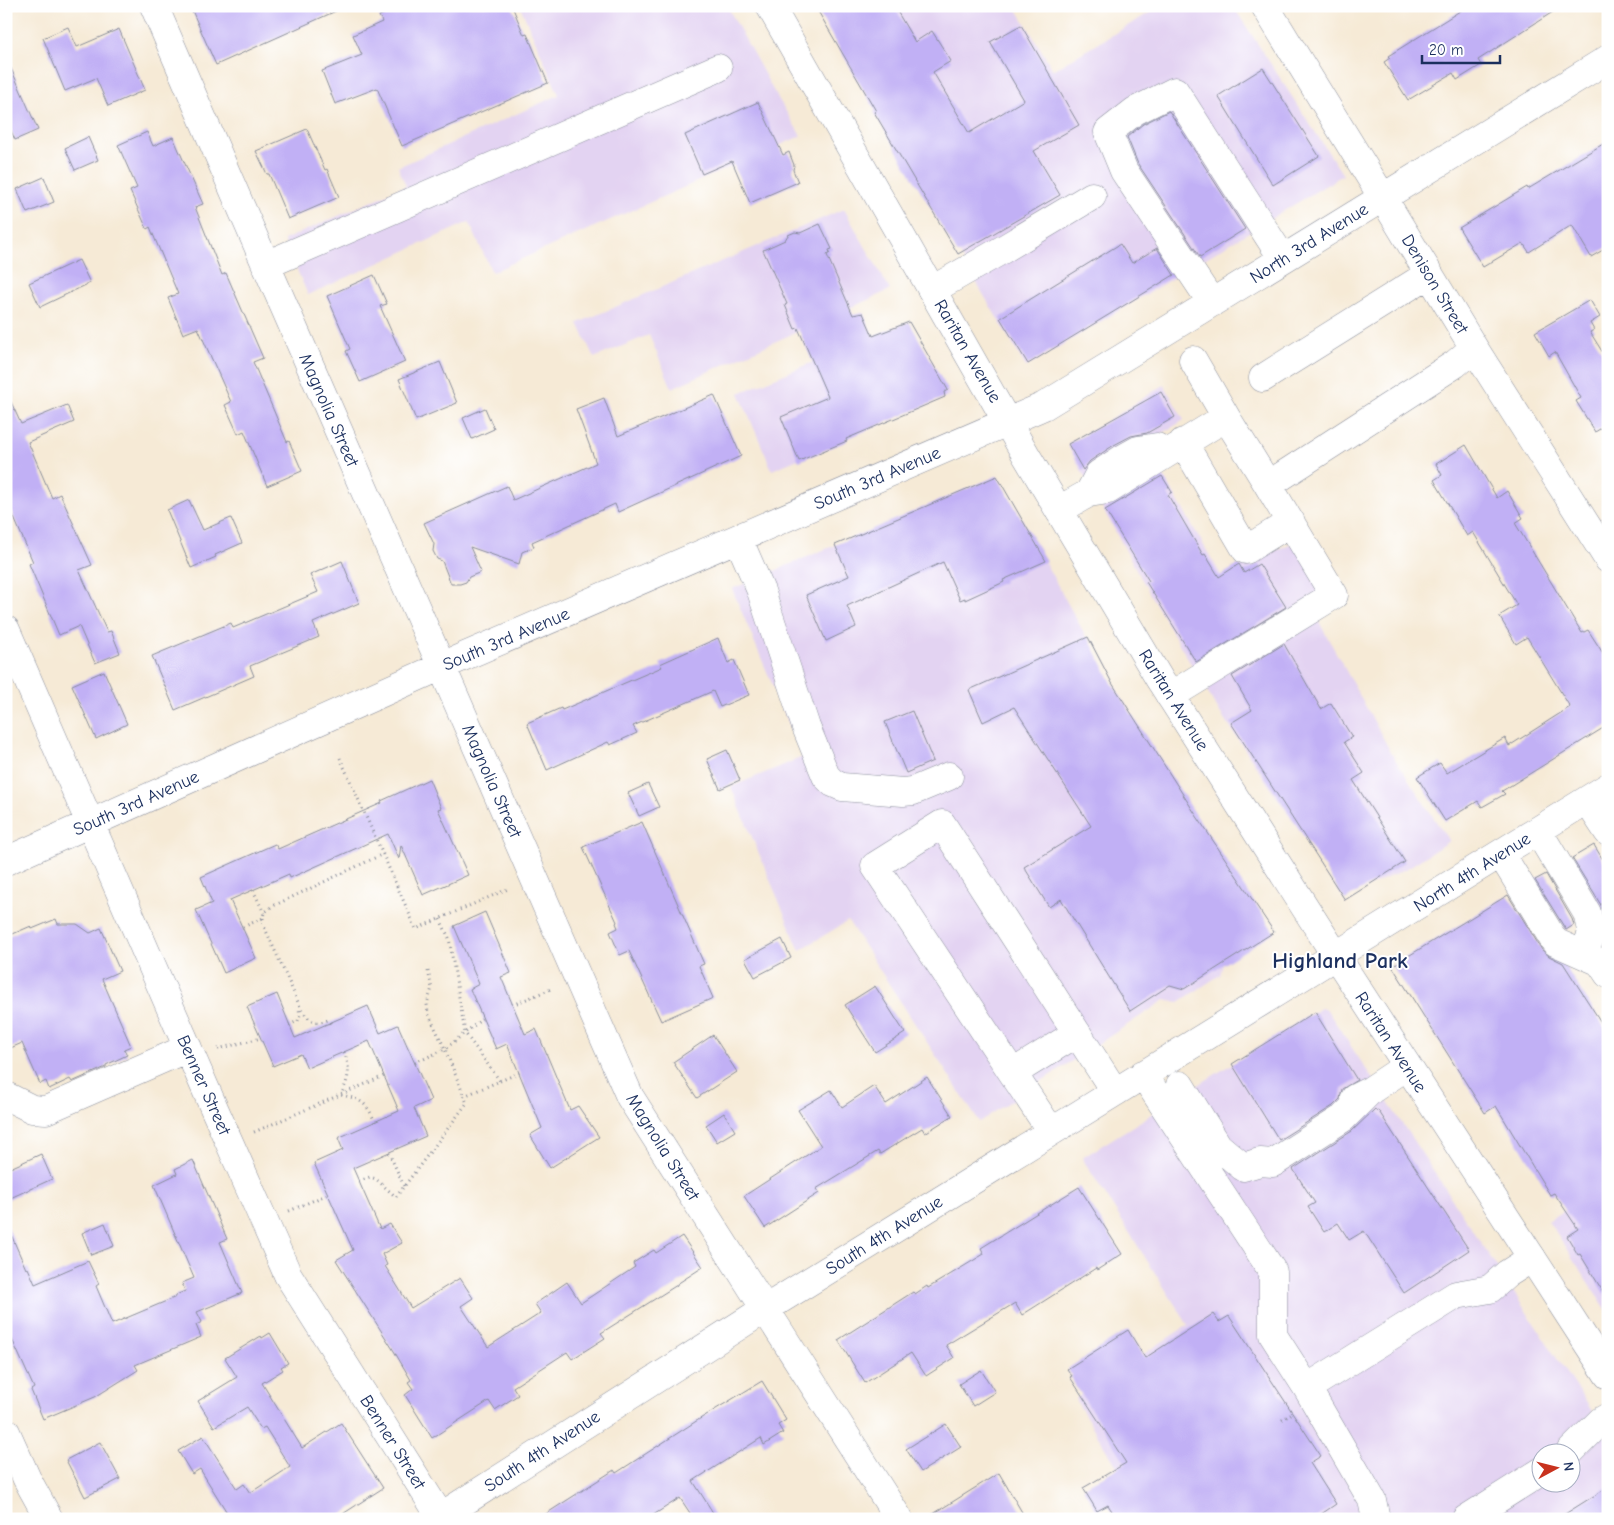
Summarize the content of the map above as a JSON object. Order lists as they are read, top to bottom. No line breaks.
{"streets":{"street":["North 3rd Avenue","Denison Street","Raritan Avenue","Magnolia Street","South 3rd Avenue","North 4th Avenue","Benner Street","South 4th Avenue"]},"crossings":[["North 3rd Avenue","Denison Street"],["North 3rd Avenue","Raritan Avenue"],["North 3rd Avenue","South 3rd Avenue"],["Raritan Avenue","South 3rd Avenue"],["Raritan Avenue","North 4th Avenue"],["Raritan Avenue","South 4th Avenue"],["Magnolia Street","South 3rd Avenue"],["Magnolia Street","South 4th Avenue"],["South 3rd Avenue","Benner Street"],["North 4th Avenue","South 4th Avenue"],["Benner Street","South 4th Avenue"]],"districts":["Highland Park"],"scale_bar":"20 m","north":"right"}
